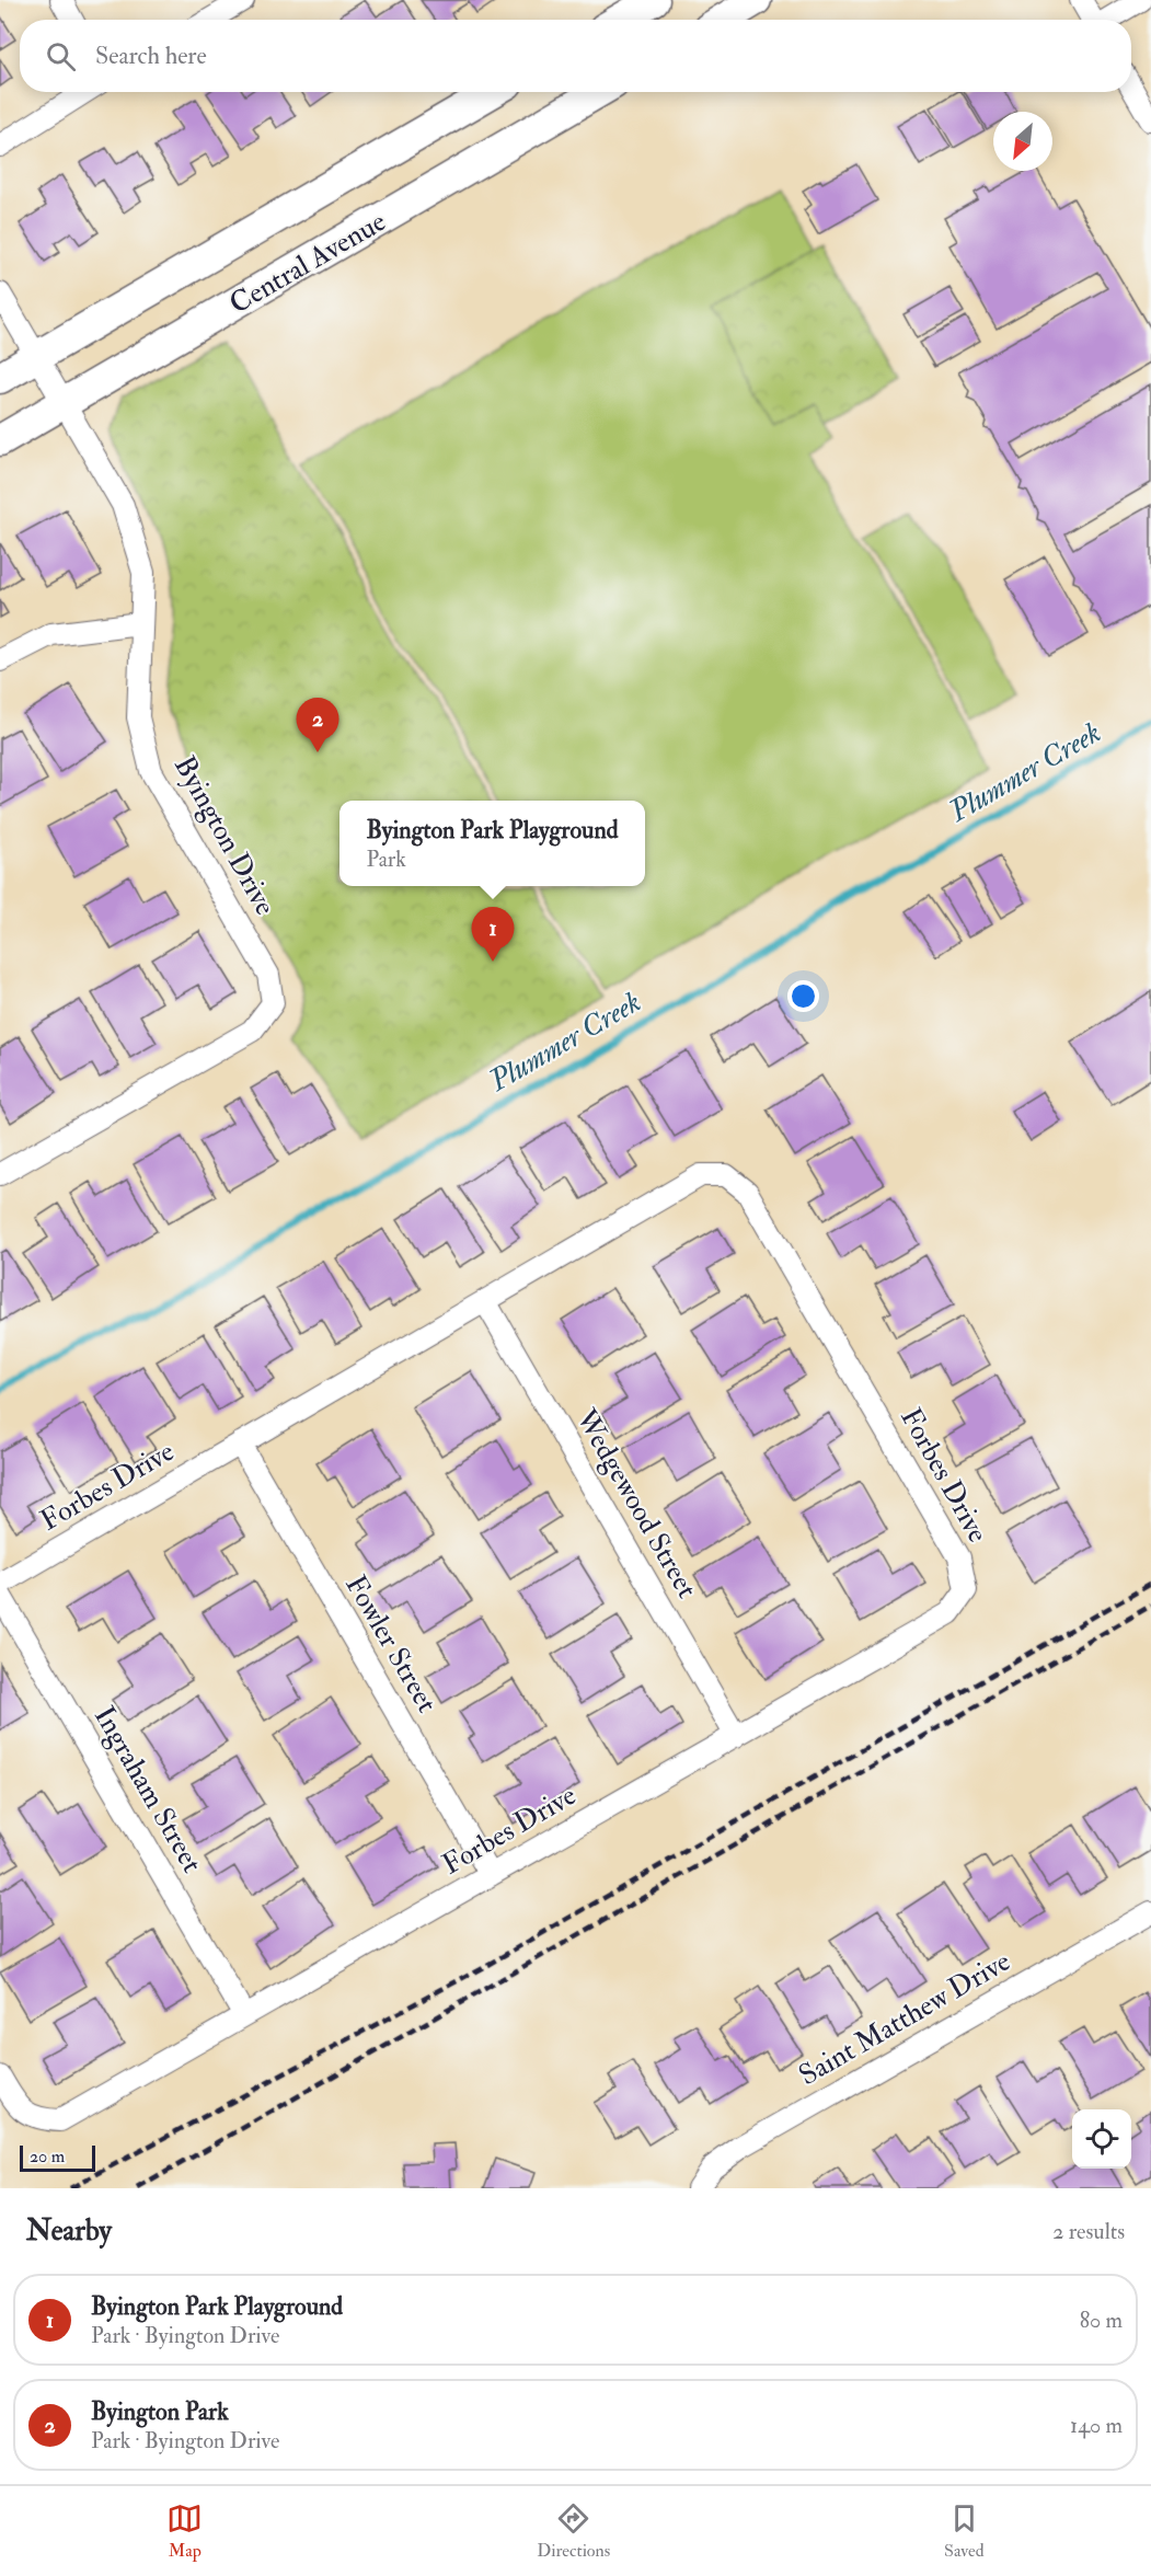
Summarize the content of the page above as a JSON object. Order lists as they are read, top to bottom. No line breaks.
{"streets":{"main road":["Central Avenue"],"street":["Byington Drive","Forbes Drive","Wedgewood Street","Fowler Street","Ingraham Street","Saint Matthew Drive"]},"crossings":[["Central Avenue","Byington Drive"],["Forbes Drive","Wedgewood Street"],["Forbes Drive","Fowler Street"],["Forbes Drive","Ingraham Street"]],"water":["Plummer Creek"],"scale_bar":"20 m","north":"bottom left","page":{"search":"Search here","pins":["2","1"],"popup":["Byington Park Playground","Park"],"scale":"20 m","heading":["Nearby","2 results"],"list":[{"mark":"1","name":"Byington Park Playground","note":"Park · Byington Drive","value":"80 m"},{"mark":"2","name":"Byington Park","note":"Park · Byington Drive","value":"140 m"}],"nav":["Map","Directions","Saved"]}}
